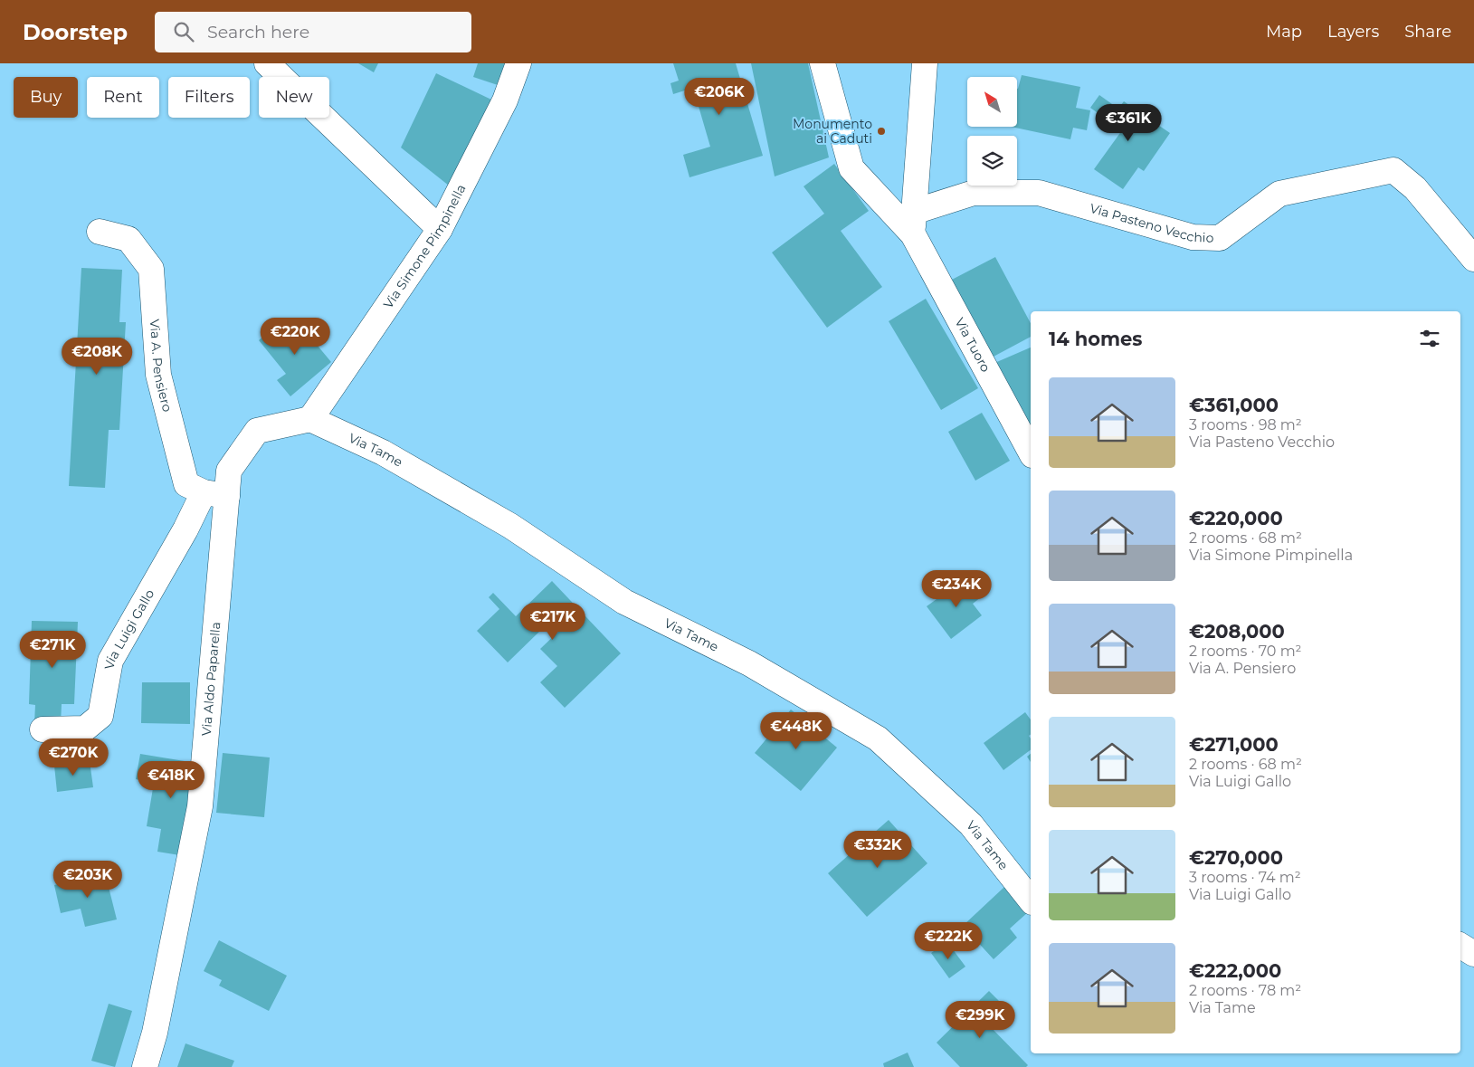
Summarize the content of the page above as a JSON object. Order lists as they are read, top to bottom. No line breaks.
{"streets":{"street":["Via Pasteno Vecchio","Via Simone Pimpinella","Via Tuoro","Via A. Pensiero","Via Tame","Via Luigi Gallo","Via Aldo Paparella"]},"crossings":[["Via Pasteno Vecchio","Via Tuoro"],["Via Simone Pimpinella","Via Tame"],["Via Simone Pimpinella","Via Aldo Paparella"],["Via A. Pensiero","Via Luigi Gallo"],["Via A. Pensiero","Via Aldo Paparella"],["Via Tame","Via Aldo Paparella"],["Via Luigi Gallo","Via Aldo Paparella"]],"places":["Monumento ai Caduti"],"north":"top left","page":{"header":"Doorstep","search":"Search here","nav":["Map","Layers","Share"],"chip":["Buy","Rent","Filters","New"],"price":["€206K","€361K","€220K","€208K","€234K","€217K","€271K","€448K","€270K","€418K","€332K","€203K","€222K","€299K"],"heading":"14 homes","list":[{"name":"€361,000","note":"3 rooms · 98 m² · Via Pasteno Vecchio"},{"name":"€220,000","note":"2 rooms · 68 m² · Via Simone Pimpinella"},{"name":"€208,000","note":"2 rooms · 70 m² · Via A. Pensiero"},{"name":"€271,000","note":"2 rooms · 68 m² · Via Luigi Gallo"},{"name":"€270,000","note":"3 rooms · 74 m² · Via Luigi Gallo"},{"name":"€222,000","note":"2 rooms · 78 m² · Via Tame"}]}}
